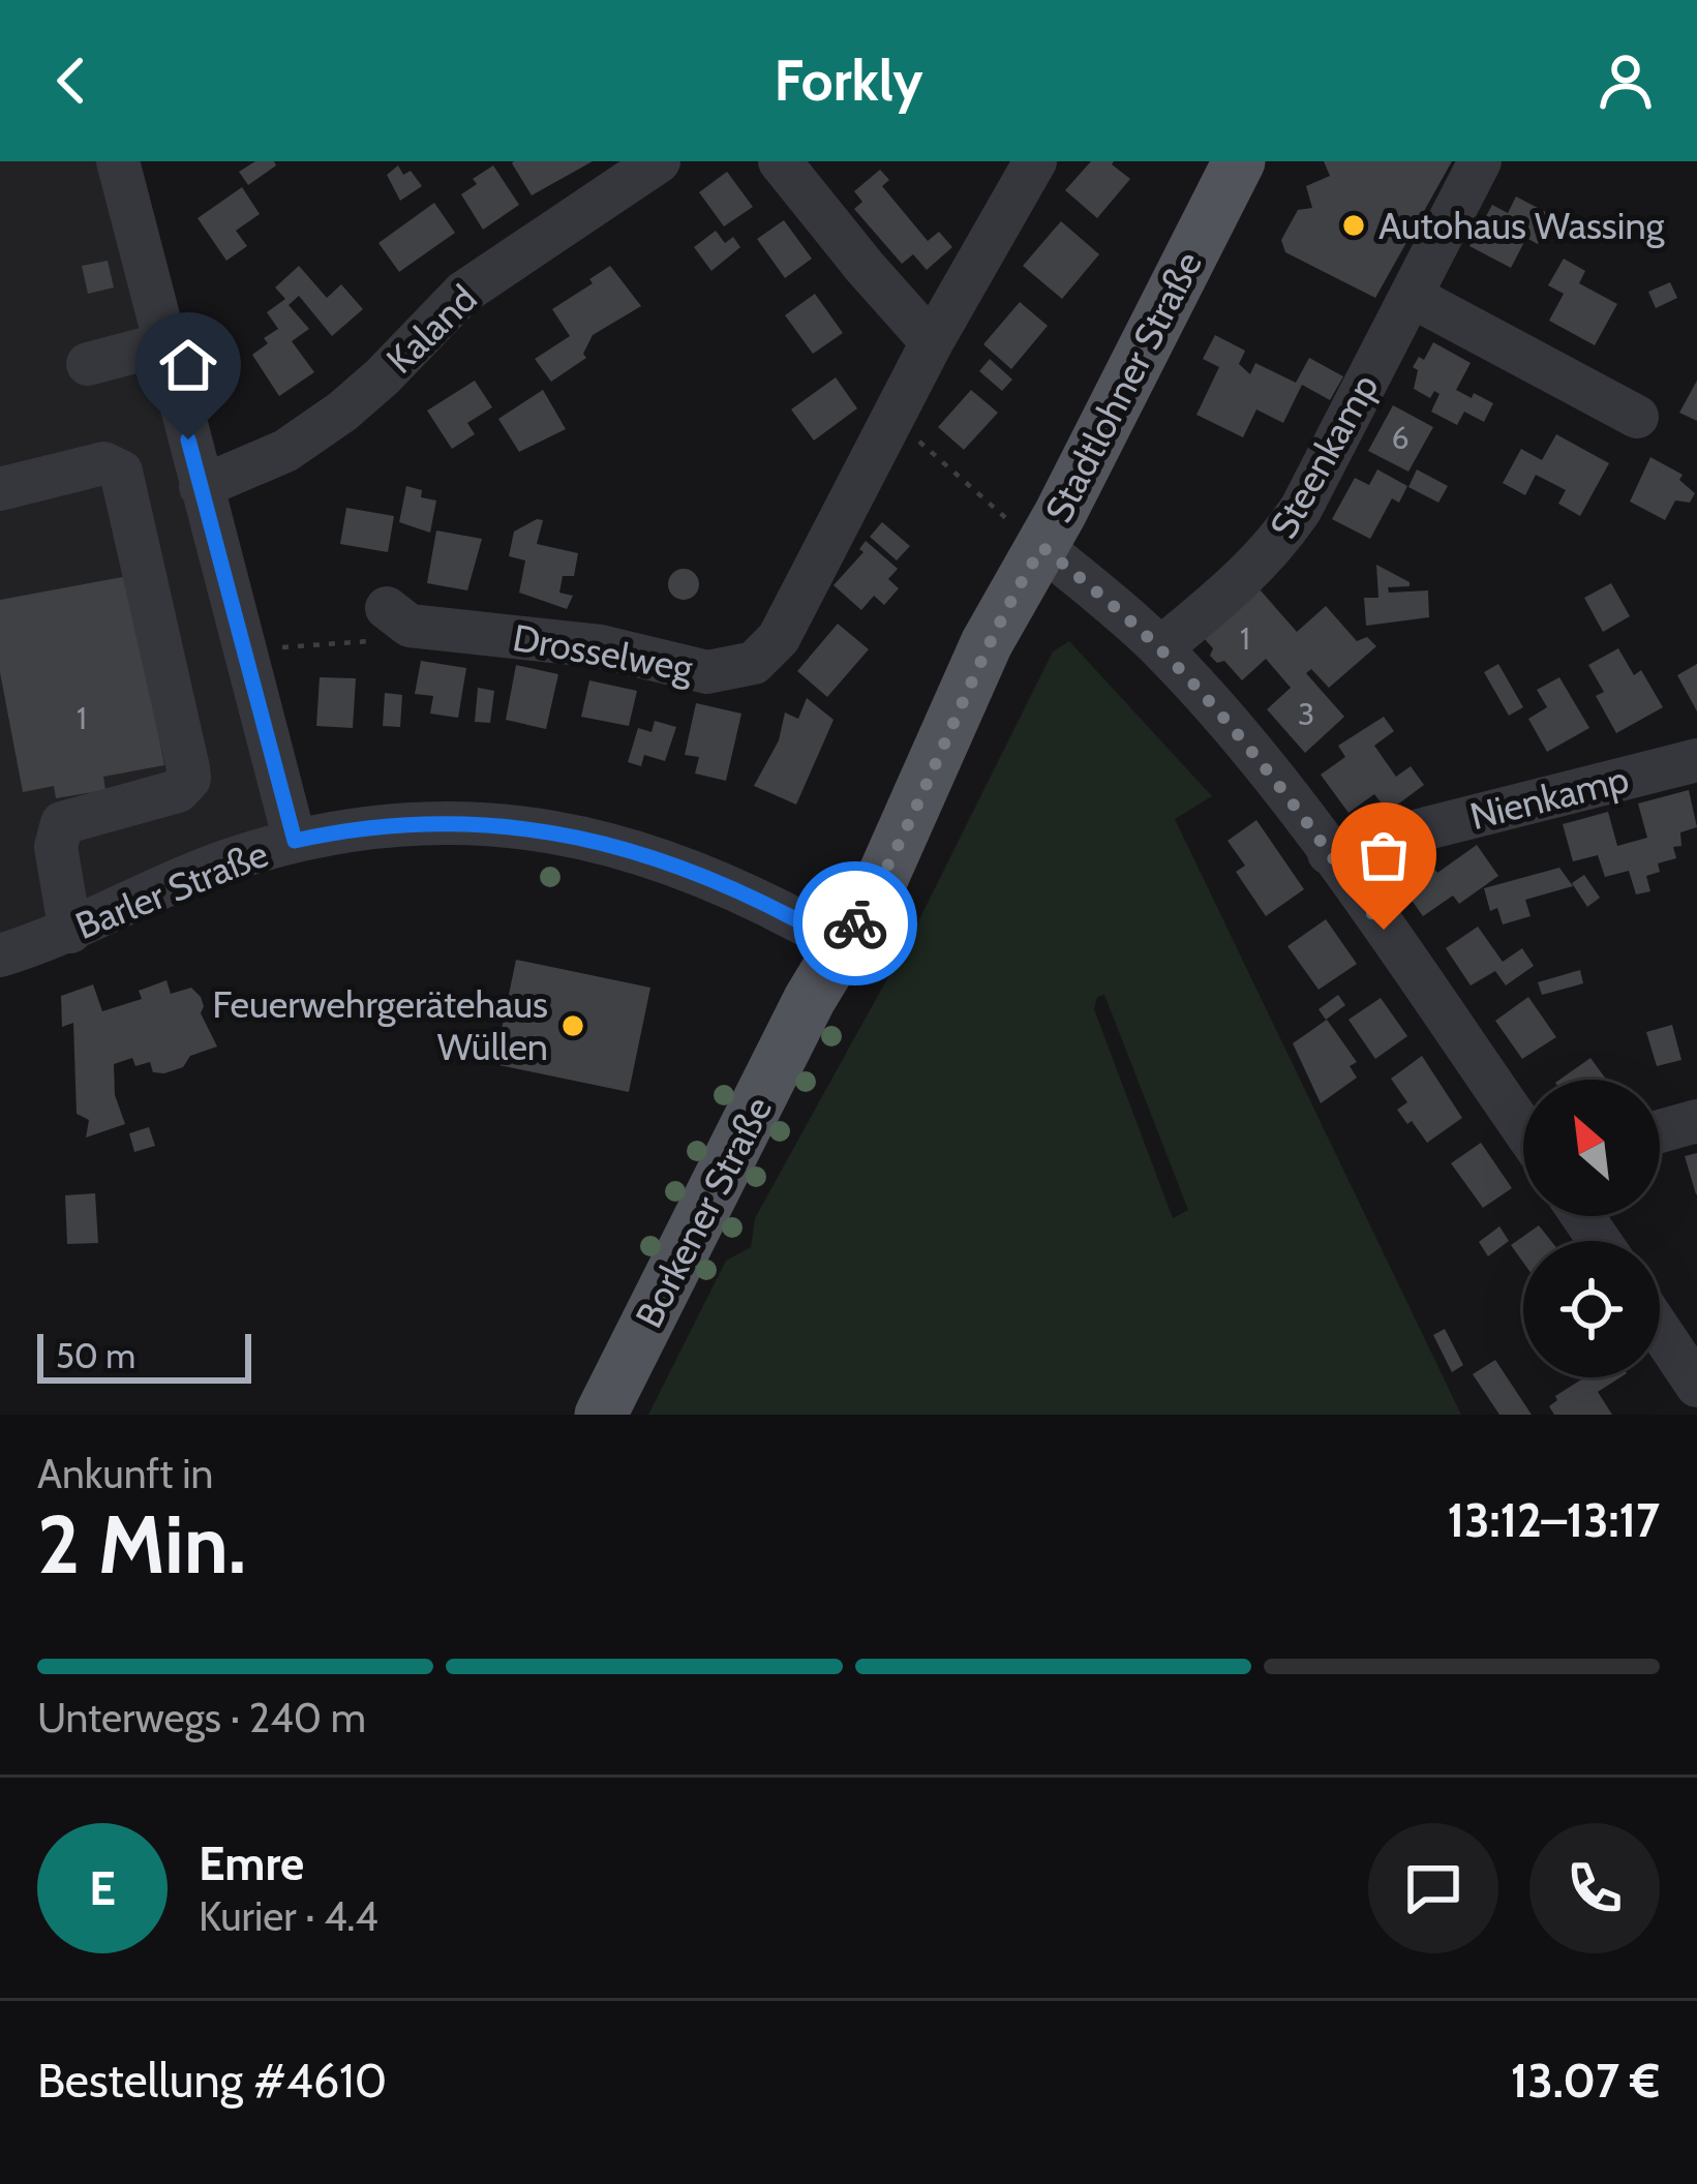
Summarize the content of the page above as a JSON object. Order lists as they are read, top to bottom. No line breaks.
{"streets":{"main road":["Stadtlohner Straße","Borkener Straße"],"street":["Kaland","Steenkamp","Drosselweg","Nienkamp","Barler Straße"]},"crossings":[["Stadtlohner Straße","Barler Straße"],["Stadtlohner Straße","Borkener Straße"]],"places":["Autohaus Wassing","Feuerwehrgerätehaus Wüllen"],"house_numbers":["6","1","3","1"],"scale_bar":"50 m","north":"top left","page":{"header":"Forkly","scale":"50 m","heading":["2 Min.","Ankunft in","13:12–13:17"],"panel":["Emre","Kurier · 4.4","Bestellung #4610","13.07 €"],"bar":"Unterwegs · 240 m","round":"E"}}
